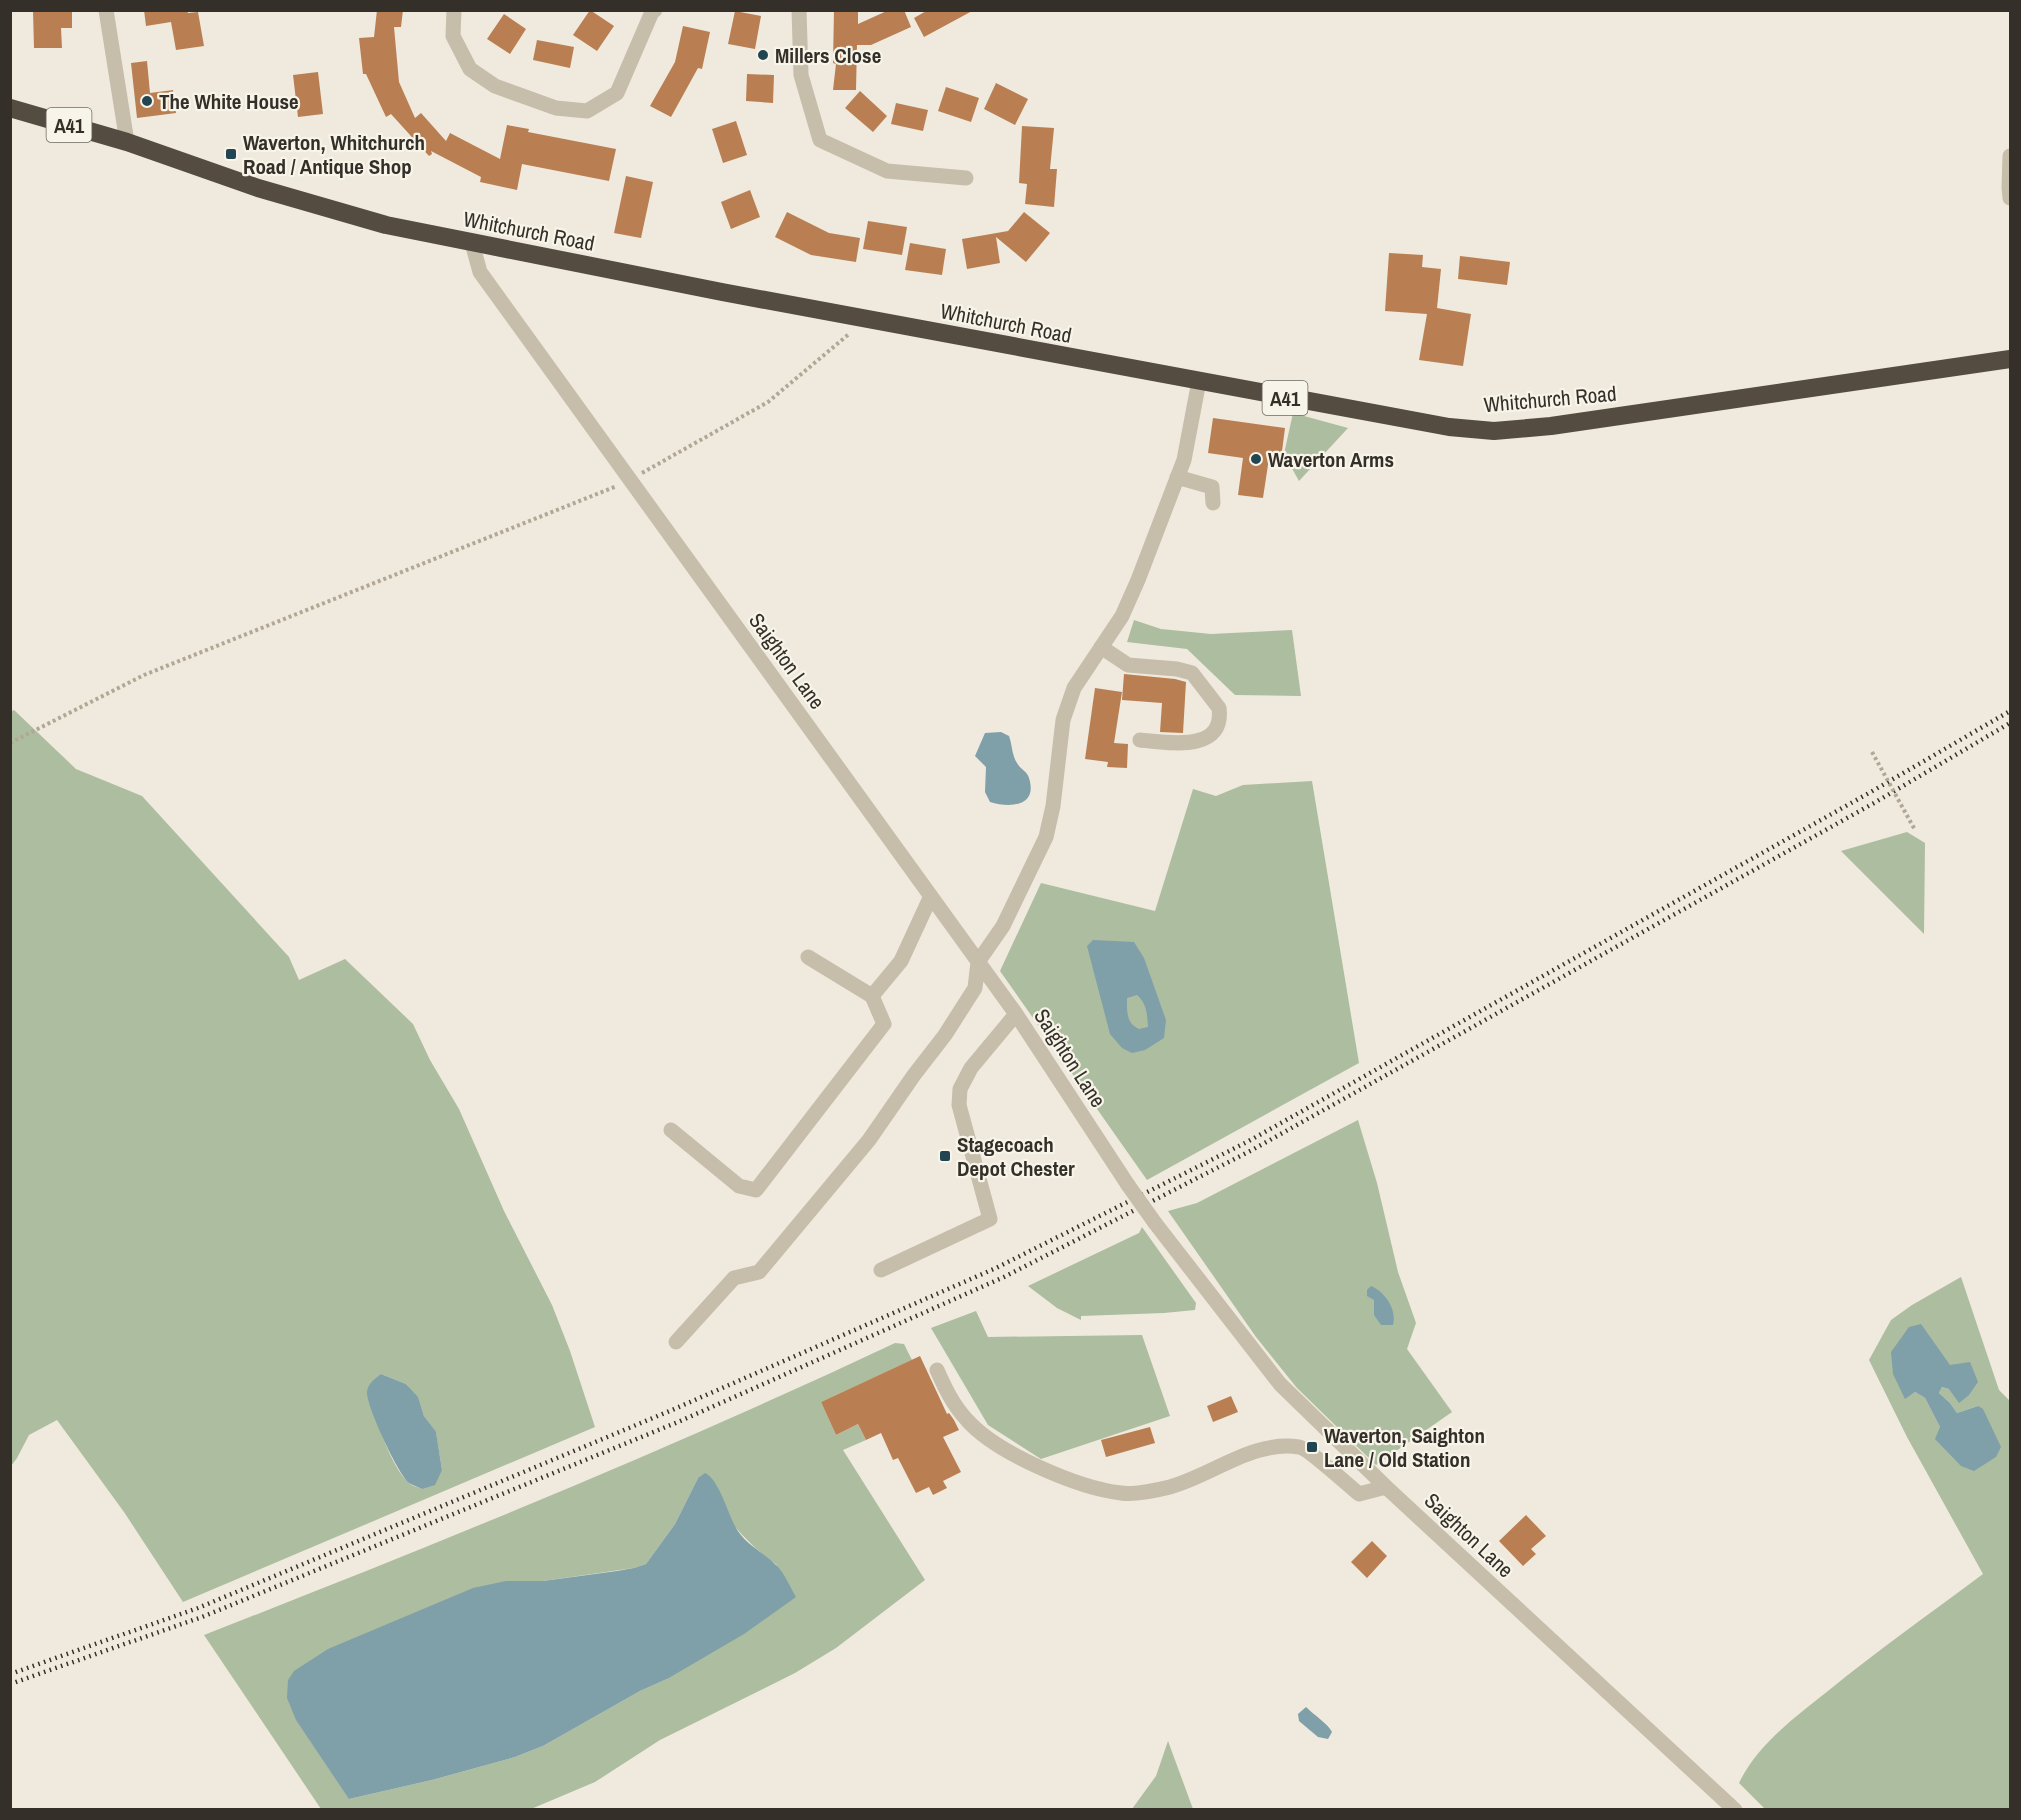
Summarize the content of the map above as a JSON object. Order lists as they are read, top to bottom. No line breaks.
{"streets":{"highway":["A41","Whitchurch Road"],"street":["Saighton Lane"]},"crossings":[["Whitchurch Road","Saighton Lane"]],"places":{"other":["Millers Close","The White House","Waverton Arms"],"transit":["Waverton, Whitchurch Road / Antique Shop","Stagecoach Depot Chester","Waverton, Saighton Lane / Old Station"]}}
